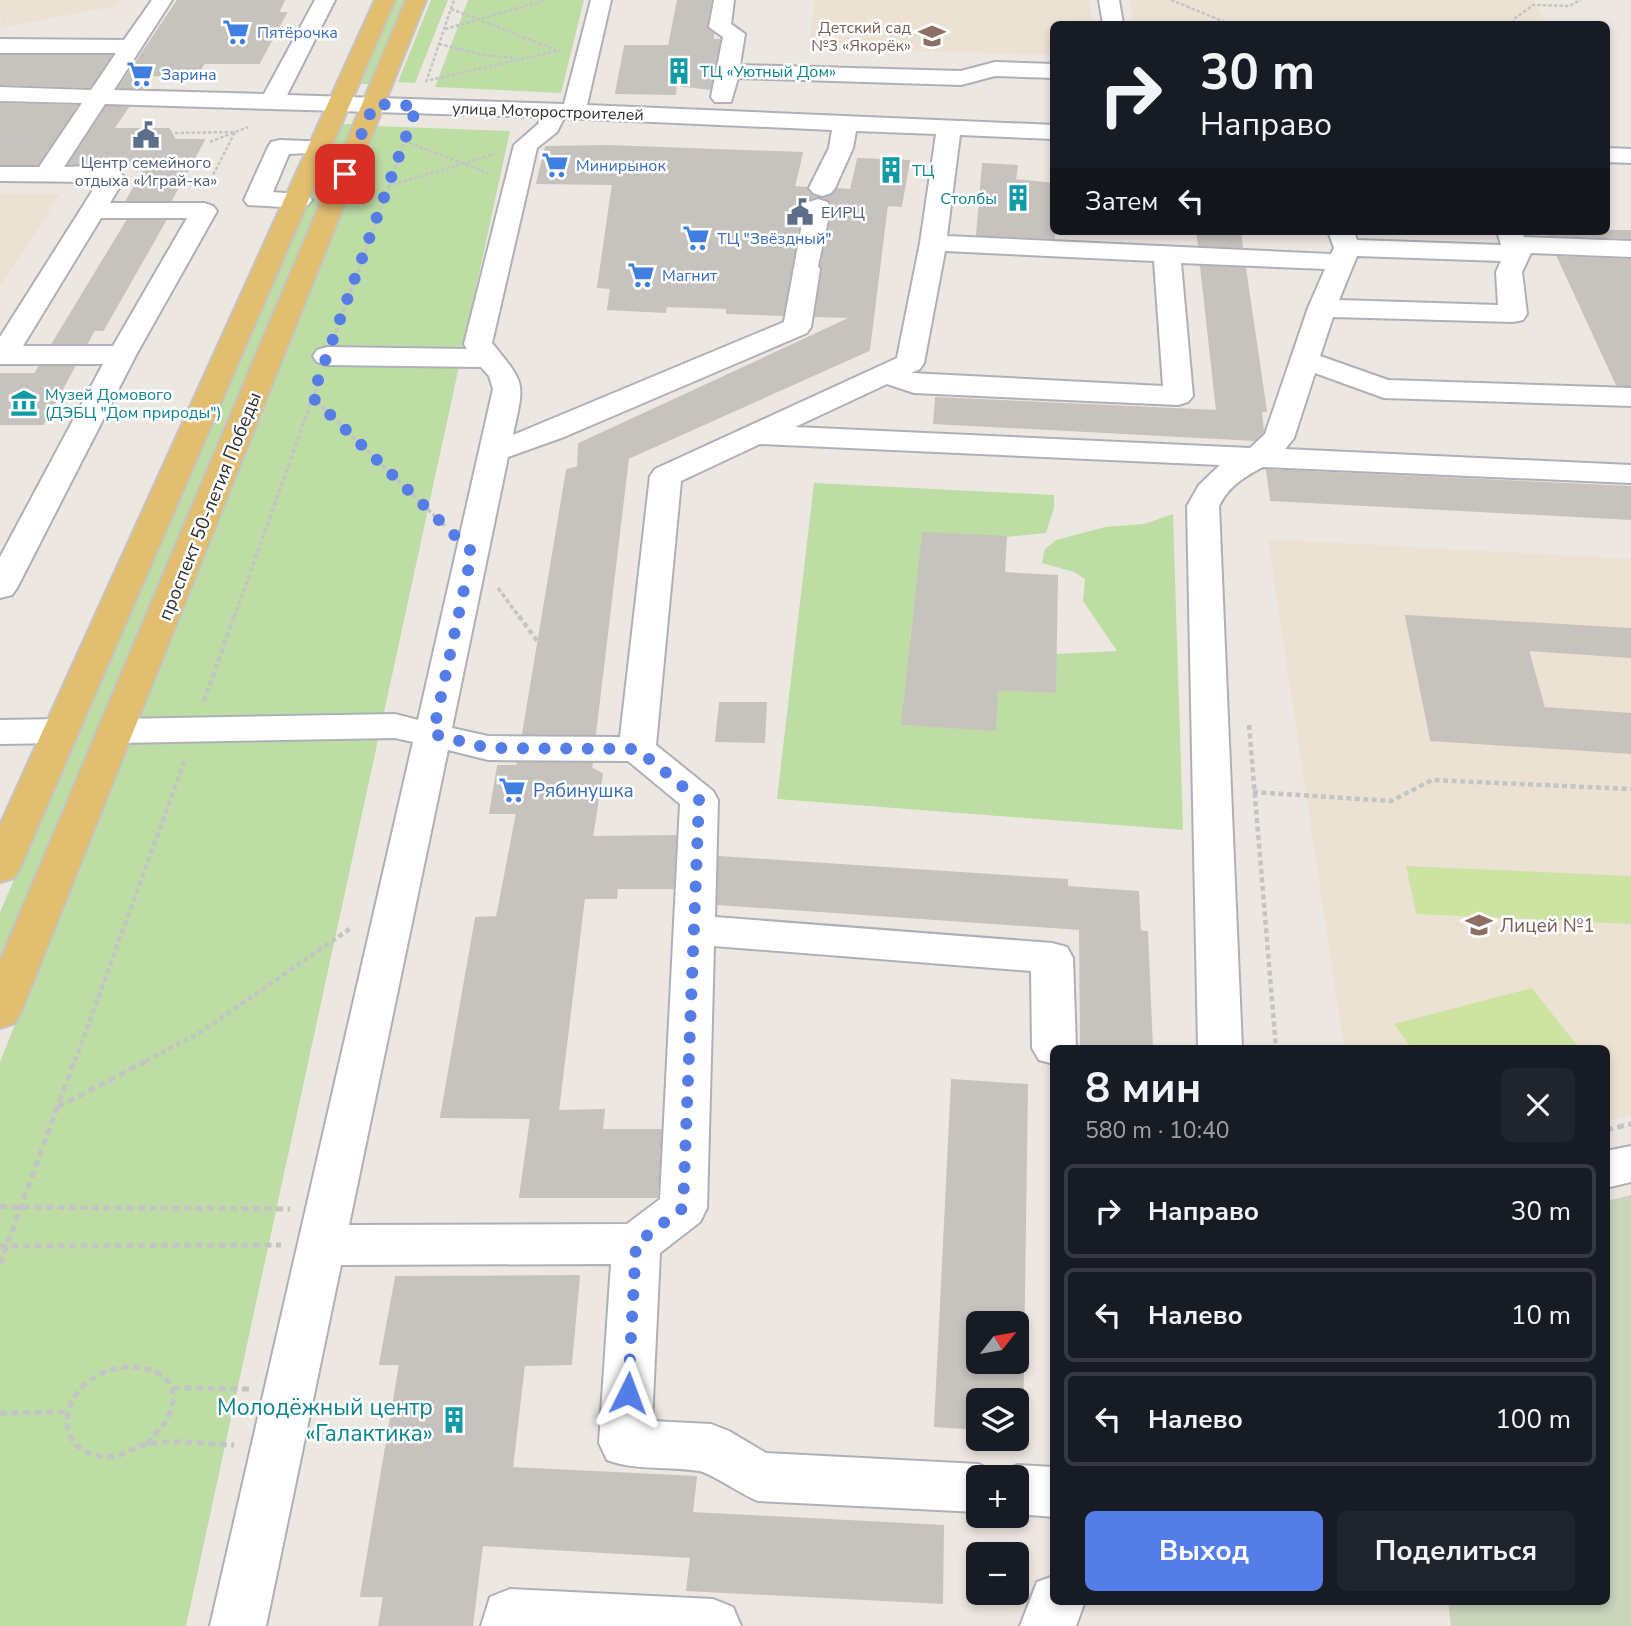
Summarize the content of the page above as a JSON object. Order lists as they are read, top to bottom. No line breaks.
{"streets":{"main road":["проспект 50-летия Победы"],"street":["улица Моторостроителей"]},"crossings":[["улица Моторостроителей","проспект 50-летия Победы"]],"places":{"supermarket":["Пятёрочка","Зарина","Минирынок","ТЦ \"Звёздный\"","Магнит","Рябинушка"],"school or university":["Детский сад №3 «Якорёк»","Лицей №1"],"building":["ТЦ «Уютный Дом»","ТЦ","Столбы","Молодёжный центр «Галактика»"],"public building":["Центр семейного отдыха «Играй-ка»","ЕИРЦ"],"museum":["Музей Домового (ДЭБЦ \"Дом природы\")"]},"north":"top right","page":{"turn":["30 m","Направо"],"then":"Затем","heading":["8 мин","580 m · 10:40"],"list":[{"name":"Направо","value":"30 m"},{"name":"Налево","value":"10 m"},{"name":"Налево","value":"100 m"}],"map_buttons":["+","−"],"buttons":["Выход","Поделиться"]}}
